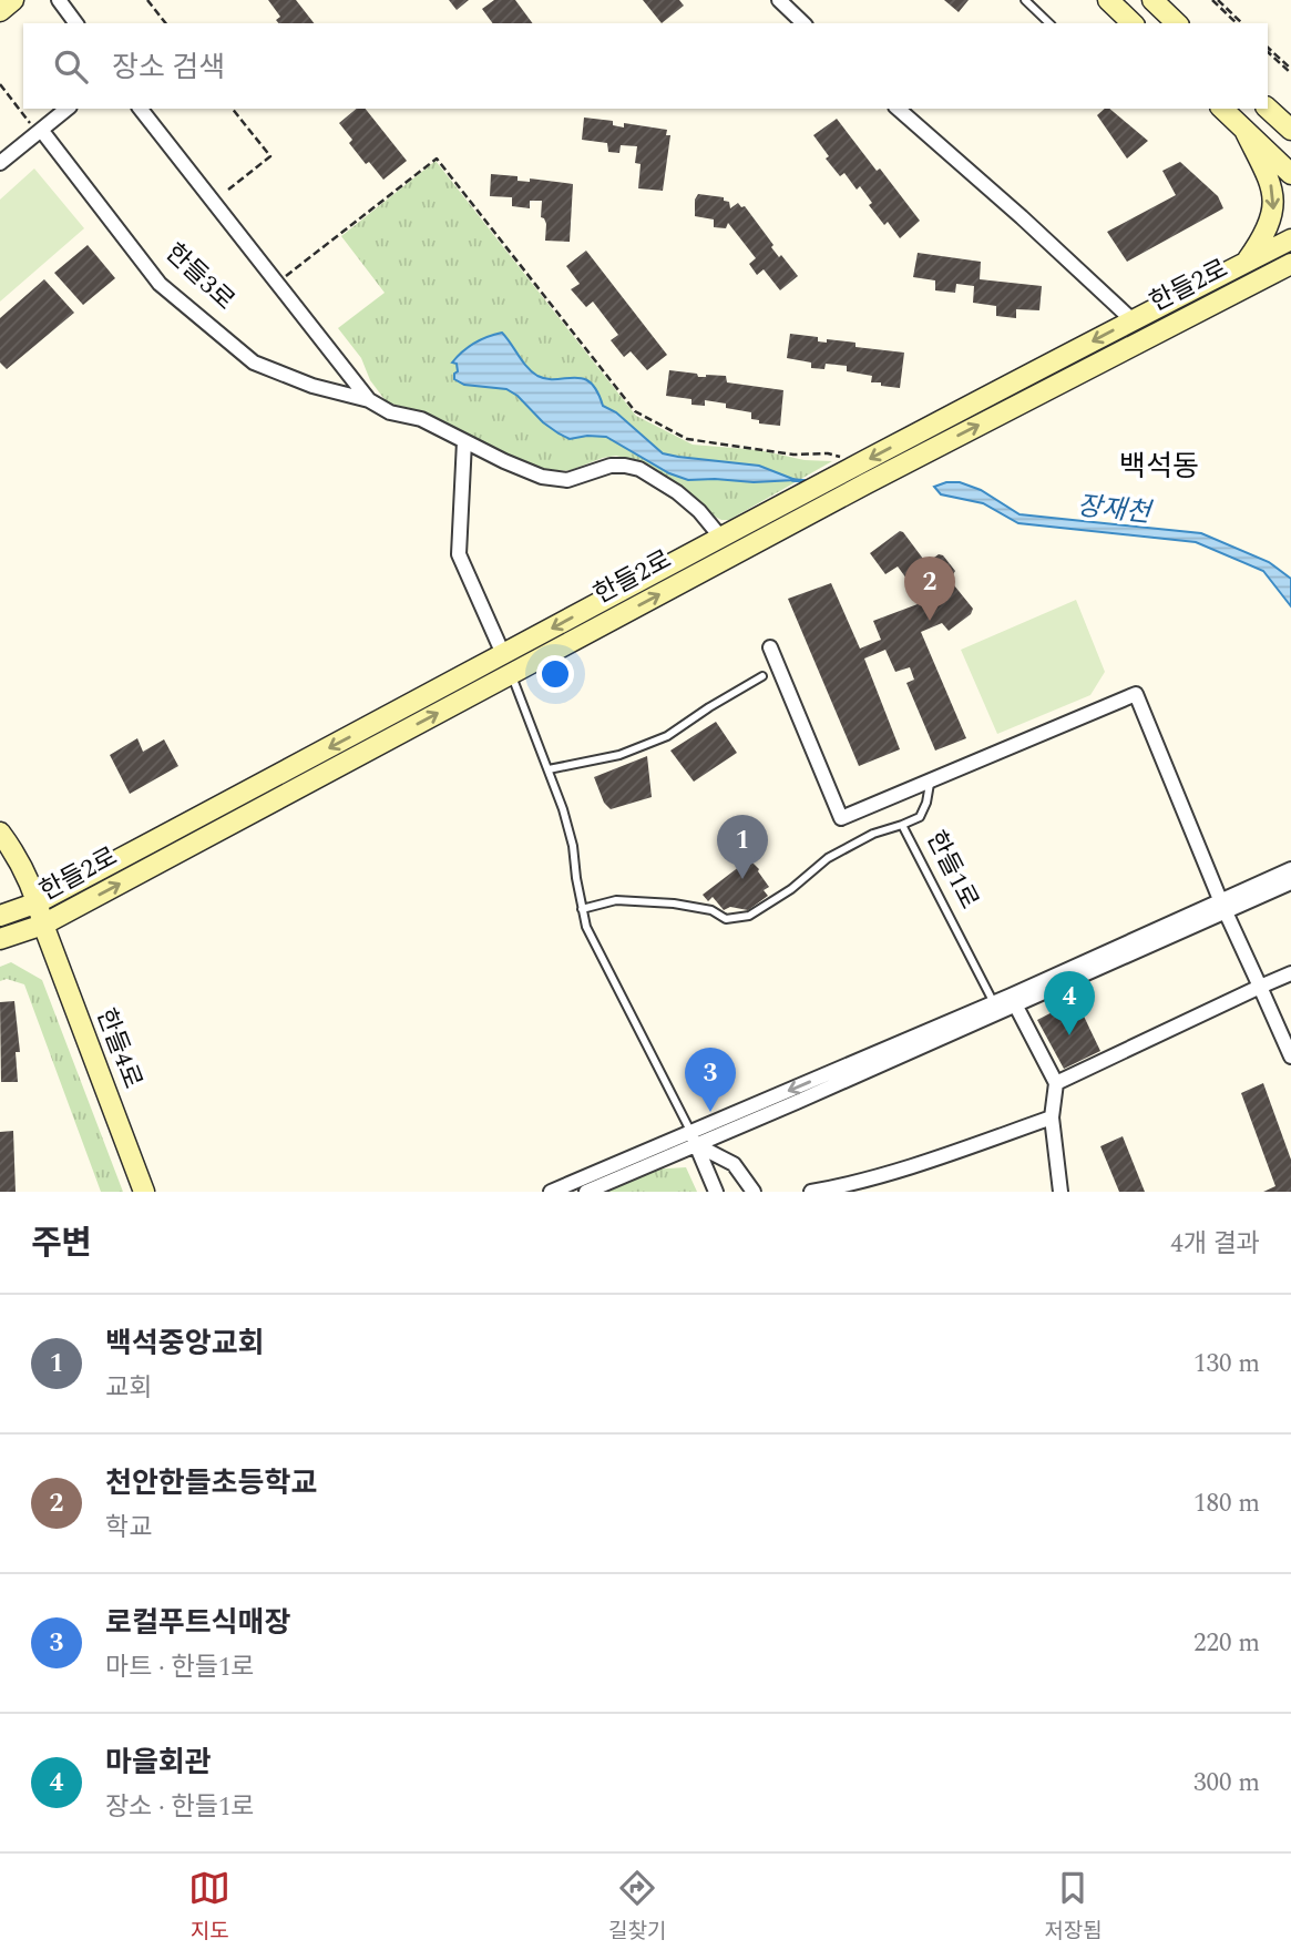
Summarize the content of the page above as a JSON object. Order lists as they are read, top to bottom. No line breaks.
{"streets":{"street":["한들3로","한들2로","한들4로"],"lane":["한들1로"]},"crossings":[["한들3로","한들2로"],["한들2로","한들4로"]],"districts":["백석동"],"water":["장재천"],"page":{"search":"장소 검색","pins":["2","1","4","3"],"heading":["주변","4개 결과"],"list":[{"mark":"1","name":"백석중앙교회","note":"교회","value":"130 m"},{"mark":"2","name":"천안한들초등학교","note":"학교","value":"180 m"},{"mark":"3","name":"로컬푸트식매장","note":"마트 · 한들1로","value":"220 m"},{"mark":"4","name":"마을회관","note":"장소 · 한들1로","value":"300 m"}],"nav":["지도","길찾기","저장됨"]}}
